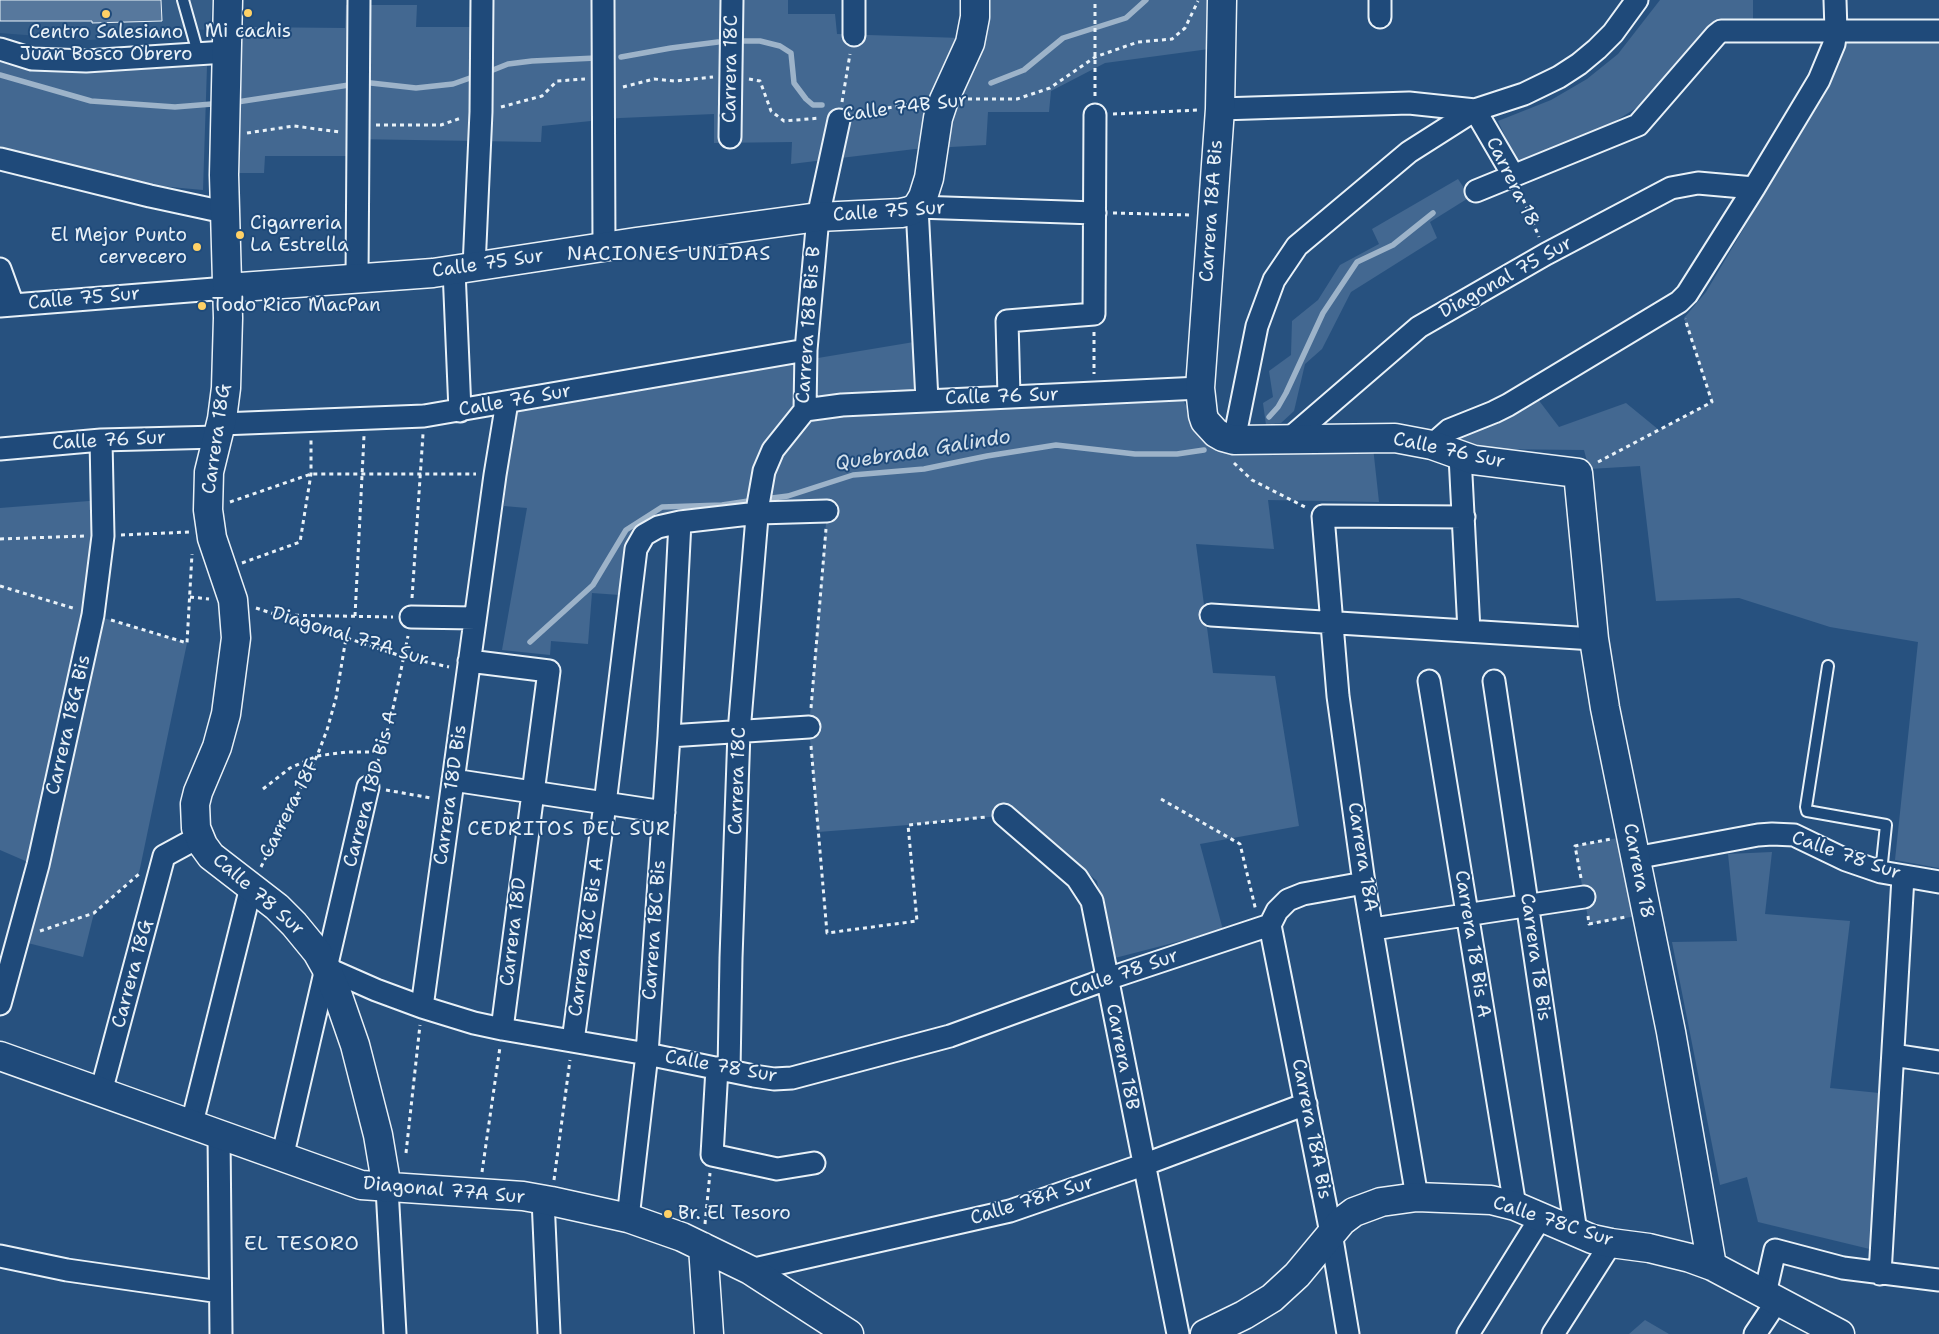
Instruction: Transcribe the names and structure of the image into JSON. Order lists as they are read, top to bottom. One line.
{"streets":{"street":["Carrera 18C","Carrera 18","Carrera 18A Bis","Calle 75 Sur","Diagonal 75 Sur","Carrera 18B Bis B","Calle 76 Sur","Carrera 18G","Diagonal 77A Sur","Carrera 18G Bis","Carrera 18D Bis A","Carrera 18D Bis","Calle 78 Sur","Carrera 18A","Carrera 18C Bis","Carrera 18D","Carrera 18C Bis A","Carrera 18 Bis A","Carrera 18 Bis","Carrera 18B","Calle 78A Sur","Calle 78C Sur"],"path":["Calle 74B Sur","Carrera 18F"]},"crossings":[["Carrera 18C","Calle 74B Sur"],["Carrera 18C","Carrera 18B Bis B"],["Carrera 18C","Calle 78 Sur"],["Carrera 18C","Carrera 18C Bis A"],["Calle 74B Sur","Carrera 18B Bis B"],["Calle 74B Sur","Carrera 18G"],["Carrera 18","Diagonal 75 Sur"],["Carrera 18","Calle 76 Sur"],["Carrera 18","Calle 78 Sur"],["Carrera 18","Calle 78C Sur"],["Carrera 18A Bis","Calle 76 Sur"],["Carrera 18A Bis","Calle 78 Sur"],["Carrera 18A Bis","Calle 78A Sur"],["Carrera 18A Bis","Calle 78C Sur"],["Calle 75 Sur","Carrera 18B Bis B"],["Calle 75 Sur","Carrera 18G"],["Diagonal 75 Sur","Calle 76 Sur"],["Carrera 18B Bis B","Calle 76 Sur"],["Carrera 18B Bis B","Carrera 18C Bis A"],["Calle 76 Sur","Carrera 18G"],["Calle 76 Sur","Carrera 18G Bis"],["Calle 76 Sur","Carrera 18D Bis A"],["Calle 76 Sur","Carrera 18D Bis"],["Carrera 18G","Diagonal 77A Sur"],["Carrera 18G","Calle 78 Sur"],["Diagonal 77A Sur","Carrera 18D Bis A"],["Diagonal 77A Sur","Carrera 18D Bis"],["Diagonal 77A Sur","Carrera 18F"],["Diagonal 77A Sur","Carrera 18C Bis"],["Diagonal 77A Sur","Carrera 18D"],["Diagonal 77A Sur","Carrera 18C Bis A"],["Diagonal 77A Sur","Calle 78A Sur"],["Carrera 18D Bis A","Calle 78 Sur"],["Carrera 18D Bis","Calle 78 Sur"],["Carrera 18D Bis","Carrera 18D"],["Carrera 18F","Calle 78 Sur"],["Calle 78 Sur","Carrera 18C Bis"],["Calle 78 Sur","Carrera 18D"],["Calle 78 Sur","Carrera 18C Bis A"],["Calle 78 Sur","Carrera 18B"],["Carrera 18A","Calle 78C Sur"],["Carrera 18C Bis","Carrera 18C Bis A"],["Carrera 18 Bis A","Calle 78C Sur"],["Carrera 18 Bis","Calle 78C Sur"],["Carrera 18B","Calle 78A Sur"]],"districts":["NACIONES UNIDAS","CEDRITOS DEL SUR","EL TESORO"],"water":["Quebrada Galindo"],"places":["Mi cachis","Centro Salesiano Juan Bosco Obrero","Cigarreria La Estrella","El Mejor Punto cervecero","Todo Rico MacPan","Br. El Tesoro"]}
